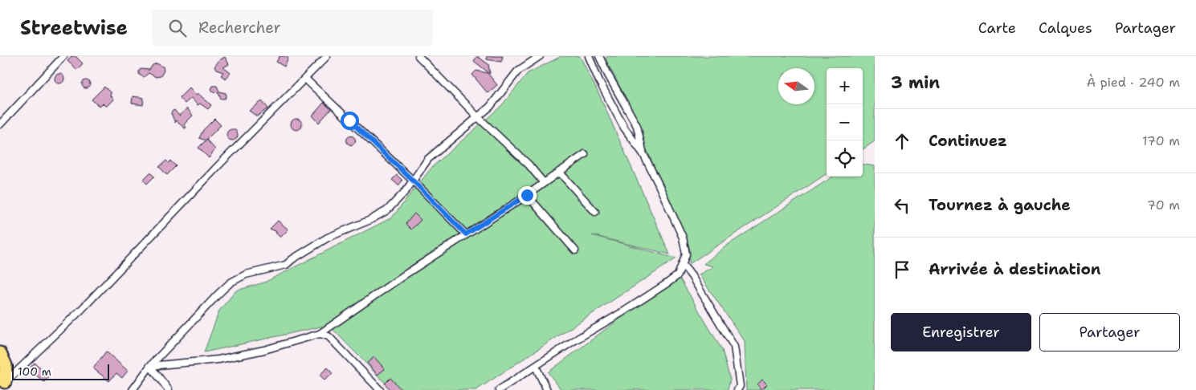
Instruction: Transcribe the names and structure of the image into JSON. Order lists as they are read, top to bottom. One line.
{"scale_bar":"100 m","north":"left","page":{"header":"Streetwise","search":"Rechercher","nav":["Carte","Calques","Partager"],"heading":["3 min","À pied · 240 m"],"map_buttons":["+","−"],"list":[["Continuez","170 m"],["Tournez à gauche","70 m"],"Arrivée à destination"],"buttons":["Enregistrer","Partager"],"scale":"100 m"}}
